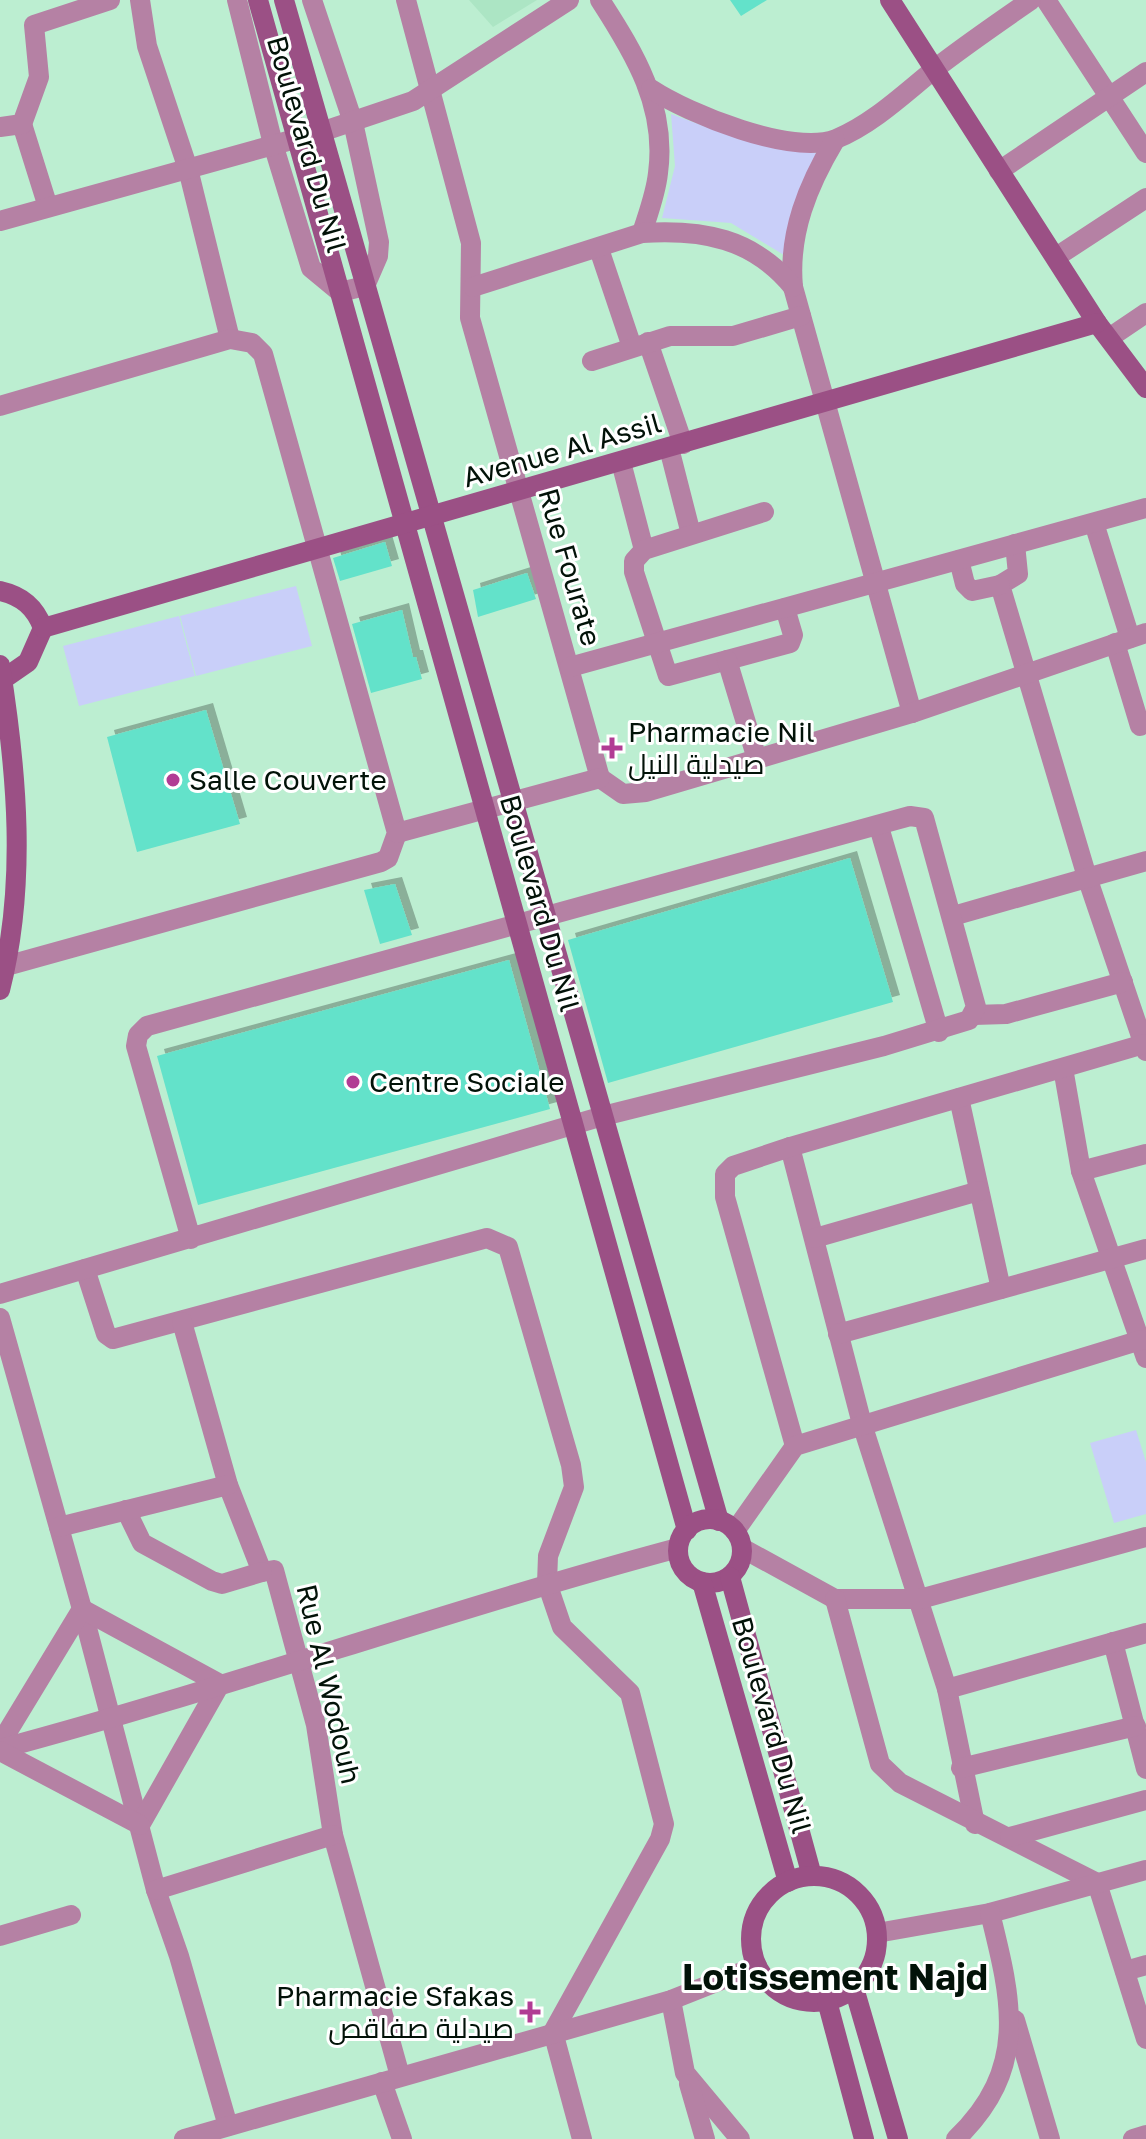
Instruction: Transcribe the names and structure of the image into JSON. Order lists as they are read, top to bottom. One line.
{"streets":{"street":["Boulevard Du Nil","Avenue Al Assil","Rue Fourate","Rue Al Wodouh"]},"crossings":[["Boulevard Du Nil","Avenue Al Assil"],["Avenue Al Assil","Rue Fourate"]],"districts":["Lotissement Najd"],"places":{"health":["Pharmacie Nil صيدلية النيل","Pharmacie Sfakas صيدلية صفاقص"],"other":["Salle Couverte","Centre Sociale"]}}
